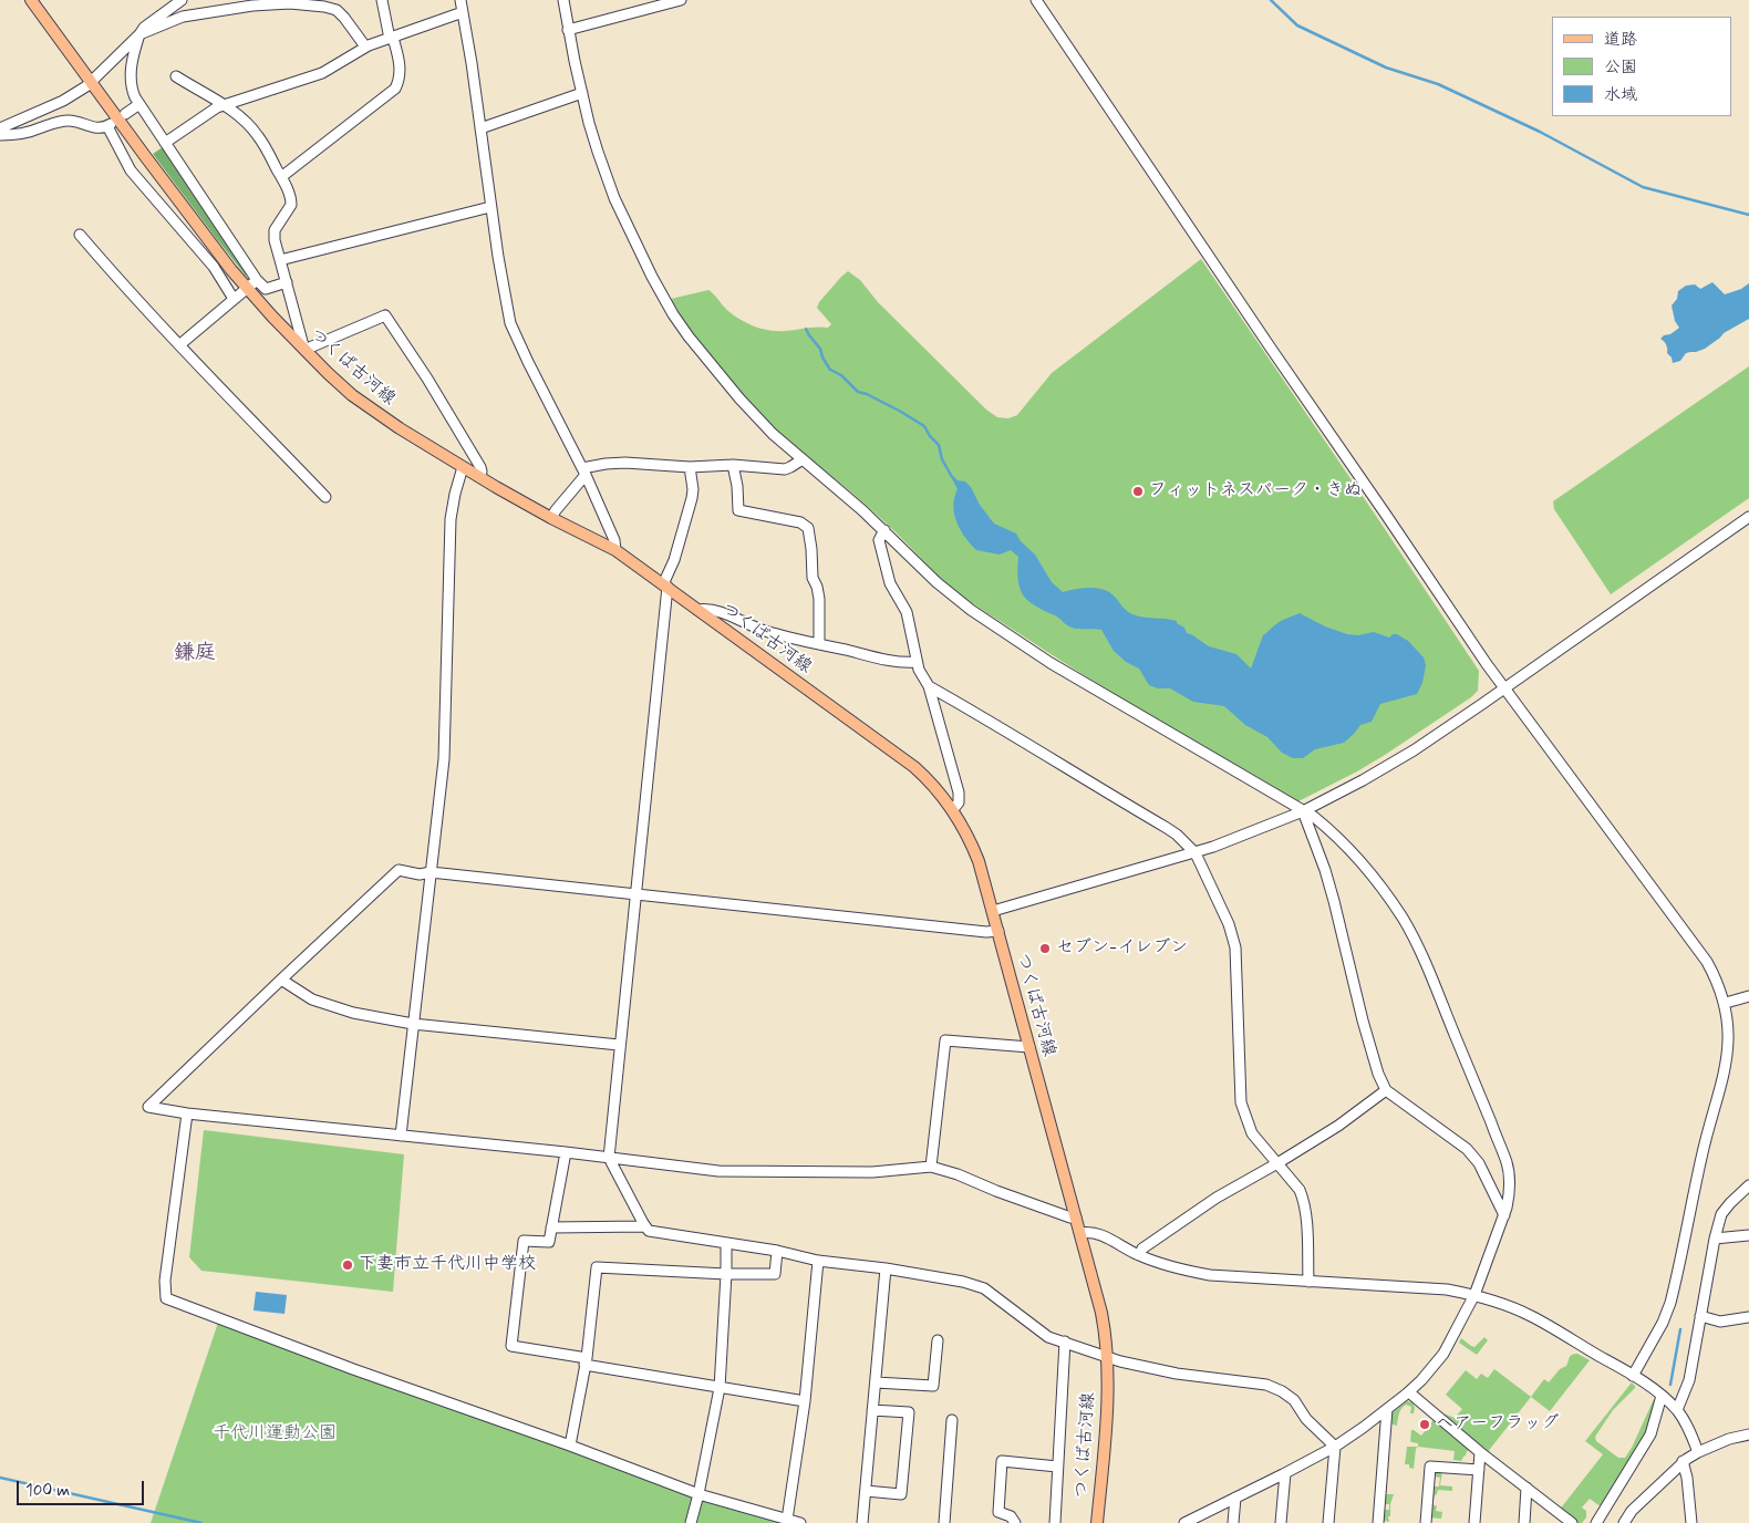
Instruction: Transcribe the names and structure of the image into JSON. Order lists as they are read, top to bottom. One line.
{"streets":{"main road":["つくば古河線"]},"districts":["鎌庭"],"parks":["千代川運動公園"],"places":["フィットネスパーク・きぬ","セブン-イレブン","下妻市立千代川中学校","ヘアーフラッグ"],"legend":["道路","公園","水域"],"scale_bar":"100 m"}
